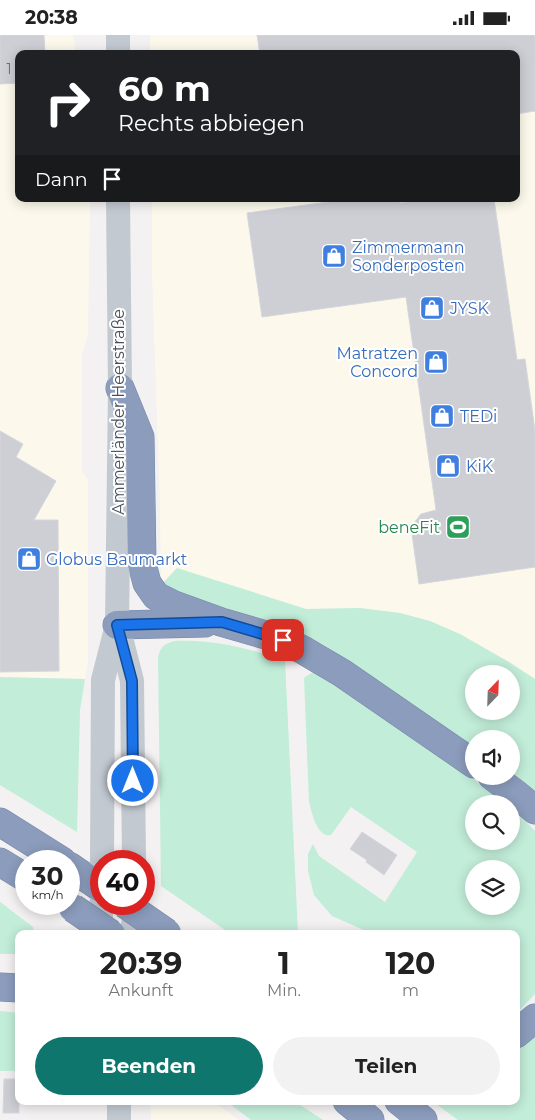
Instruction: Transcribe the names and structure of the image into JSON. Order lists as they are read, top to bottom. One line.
{"streets":{"street":["Ammerländer Heerstraße"]},"places":{"shop":["Zimmermann Sonderposten","JYSK","Matratzen Concord","TEDi","KiK","Globus Baumarkt"],"sports":["beneFit"]},"house_numbers":["1"],"north":"top right","page":{"status":"20:38","turn":["60 m","Rechts abbiegen"],"then":"Dann","speed":"30 km/h","limit":"40","eta":["20:39","Ankunft","1","Min.","120","m"],"buttons":["Beenden","Teilen"]}}
